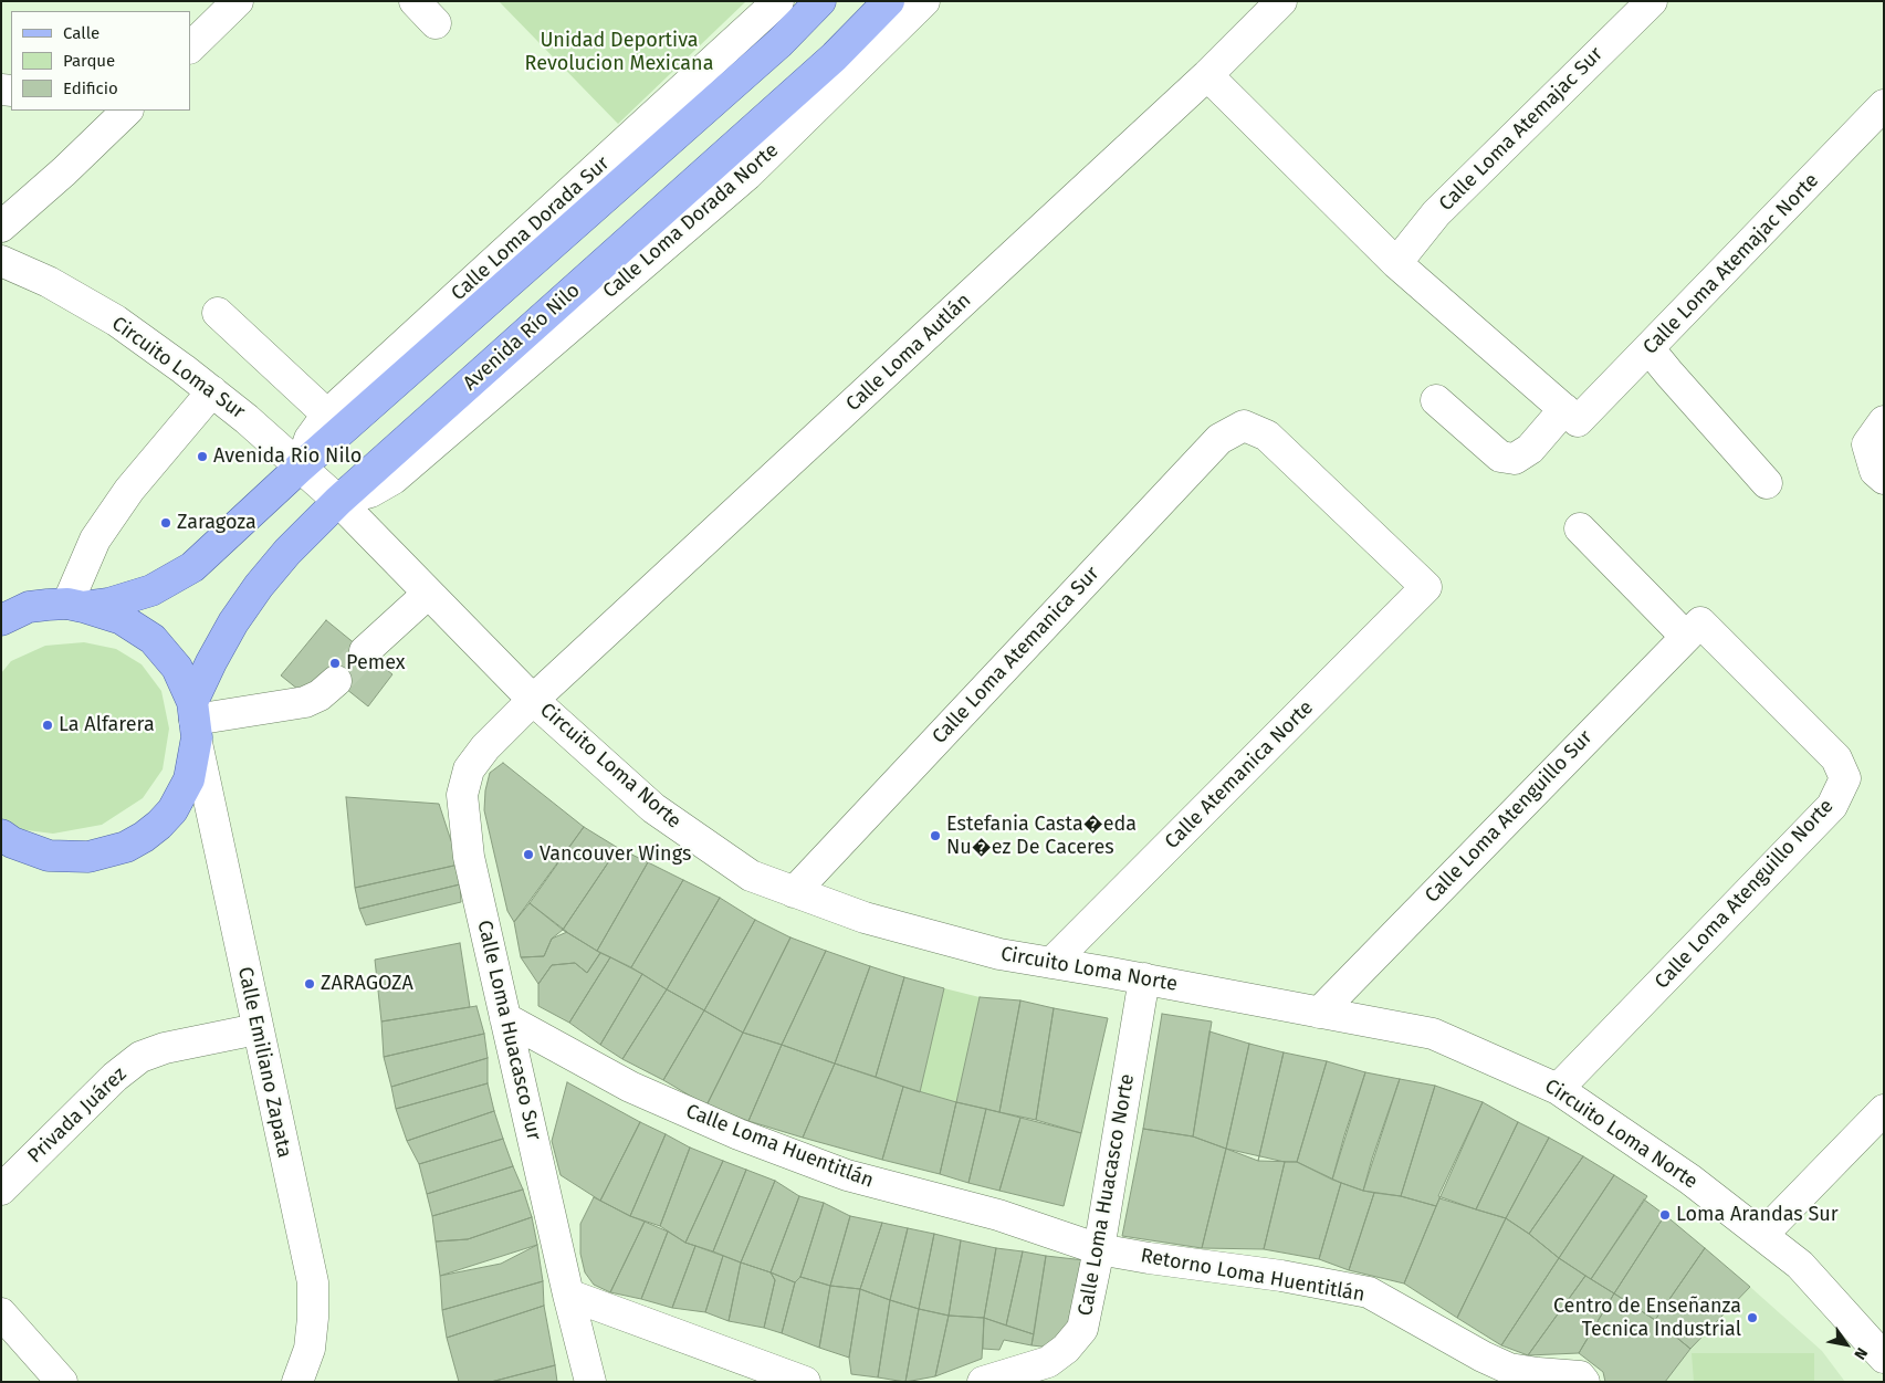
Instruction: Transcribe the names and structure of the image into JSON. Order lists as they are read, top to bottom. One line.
{"streets":{"main road":["Avenida Río Nilo"],"street":["Calle Loma Atemajac Sur","Calle Loma Dorada Norte","Calle Loma Dorada Sur","Calle Loma Atemajac Norte","Calle Loma Autlán","Circuito Loma Sur","Calle Loma Atemanica Sur","Circuito Loma Norte","Calle Atemanica Norte","Calle Loma Atenguillo Sur","Calle Loma Atenguillo Norte","Calle Loma Huacasco Sur","Calle Emiliano Zapata","Privada Juárez","Calle Loma Huentitlán","Calle Loma Huacasco Norte","Retorno Loma Huentitlán"]},"crossings":[["Calle Loma Dorada Norte","Avenida Río Nilo"],["Calle Loma Dorada Norte","Circuito Loma Sur"],["Calle Loma Dorada Norte","Circuito Loma Norte"],["Calle Loma Dorada Sur","Circuito Loma Sur"],["Avenida Río Nilo","Circuito Loma Sur"],["Avenida Río Nilo","Circuito Loma Norte"],["Avenida Río Nilo","Calle Emiliano Zapata"],["Calle Loma Autlán","Circuito Loma Norte"],["Calle Loma Autlán","Calle Loma Huacasco Sur"],["Circuito Loma Sur","Circuito Loma Norte"],["Calle Loma Atemanica Sur","Circuito Loma Norte"],["Calle Loma Atemanica Sur","Calle Atemanica Norte"],["Circuito Loma Norte","Calle Atemanica Norte"],["Circuito Loma Norte","Calle Loma Atenguillo Sur"],["Circuito Loma Norte","Calle Loma Atenguillo Norte"],["Circuito Loma Norte","Calle Loma Huacasco Sur"],["Circuito Loma Norte","Calle Loma Huacasco Norte"],["Calle Loma Atenguillo Sur","Calle Loma Atenguillo Norte"],["Calle Loma Huacasco Sur","Calle Loma Huentitlán"],["Calle Emiliano Zapata","Privada Juárez"],["Calle Loma Huentitlán","Calle Loma Huacasco Norte"],["Calle Loma Huentitlán","Retorno Loma Huentitlán"],["Calle Loma Huacasco Norte","Retorno Loma Huentitlán"]],"parks":["Unidad Deportiva Revolucion Mexicana"],"places":["Avenida Rio Nilo","Zaragoza","Pemex","La Alfarera","Estefania Casta�eda Nu�ez De Caceres","Vancouver Wings","ZARAGOZA","Loma Arandas Sur","Centro de Enseñanza Tecnica Industrial"],"legend":["Calle","Parque","Edificio"],"north":"bottom right"}
